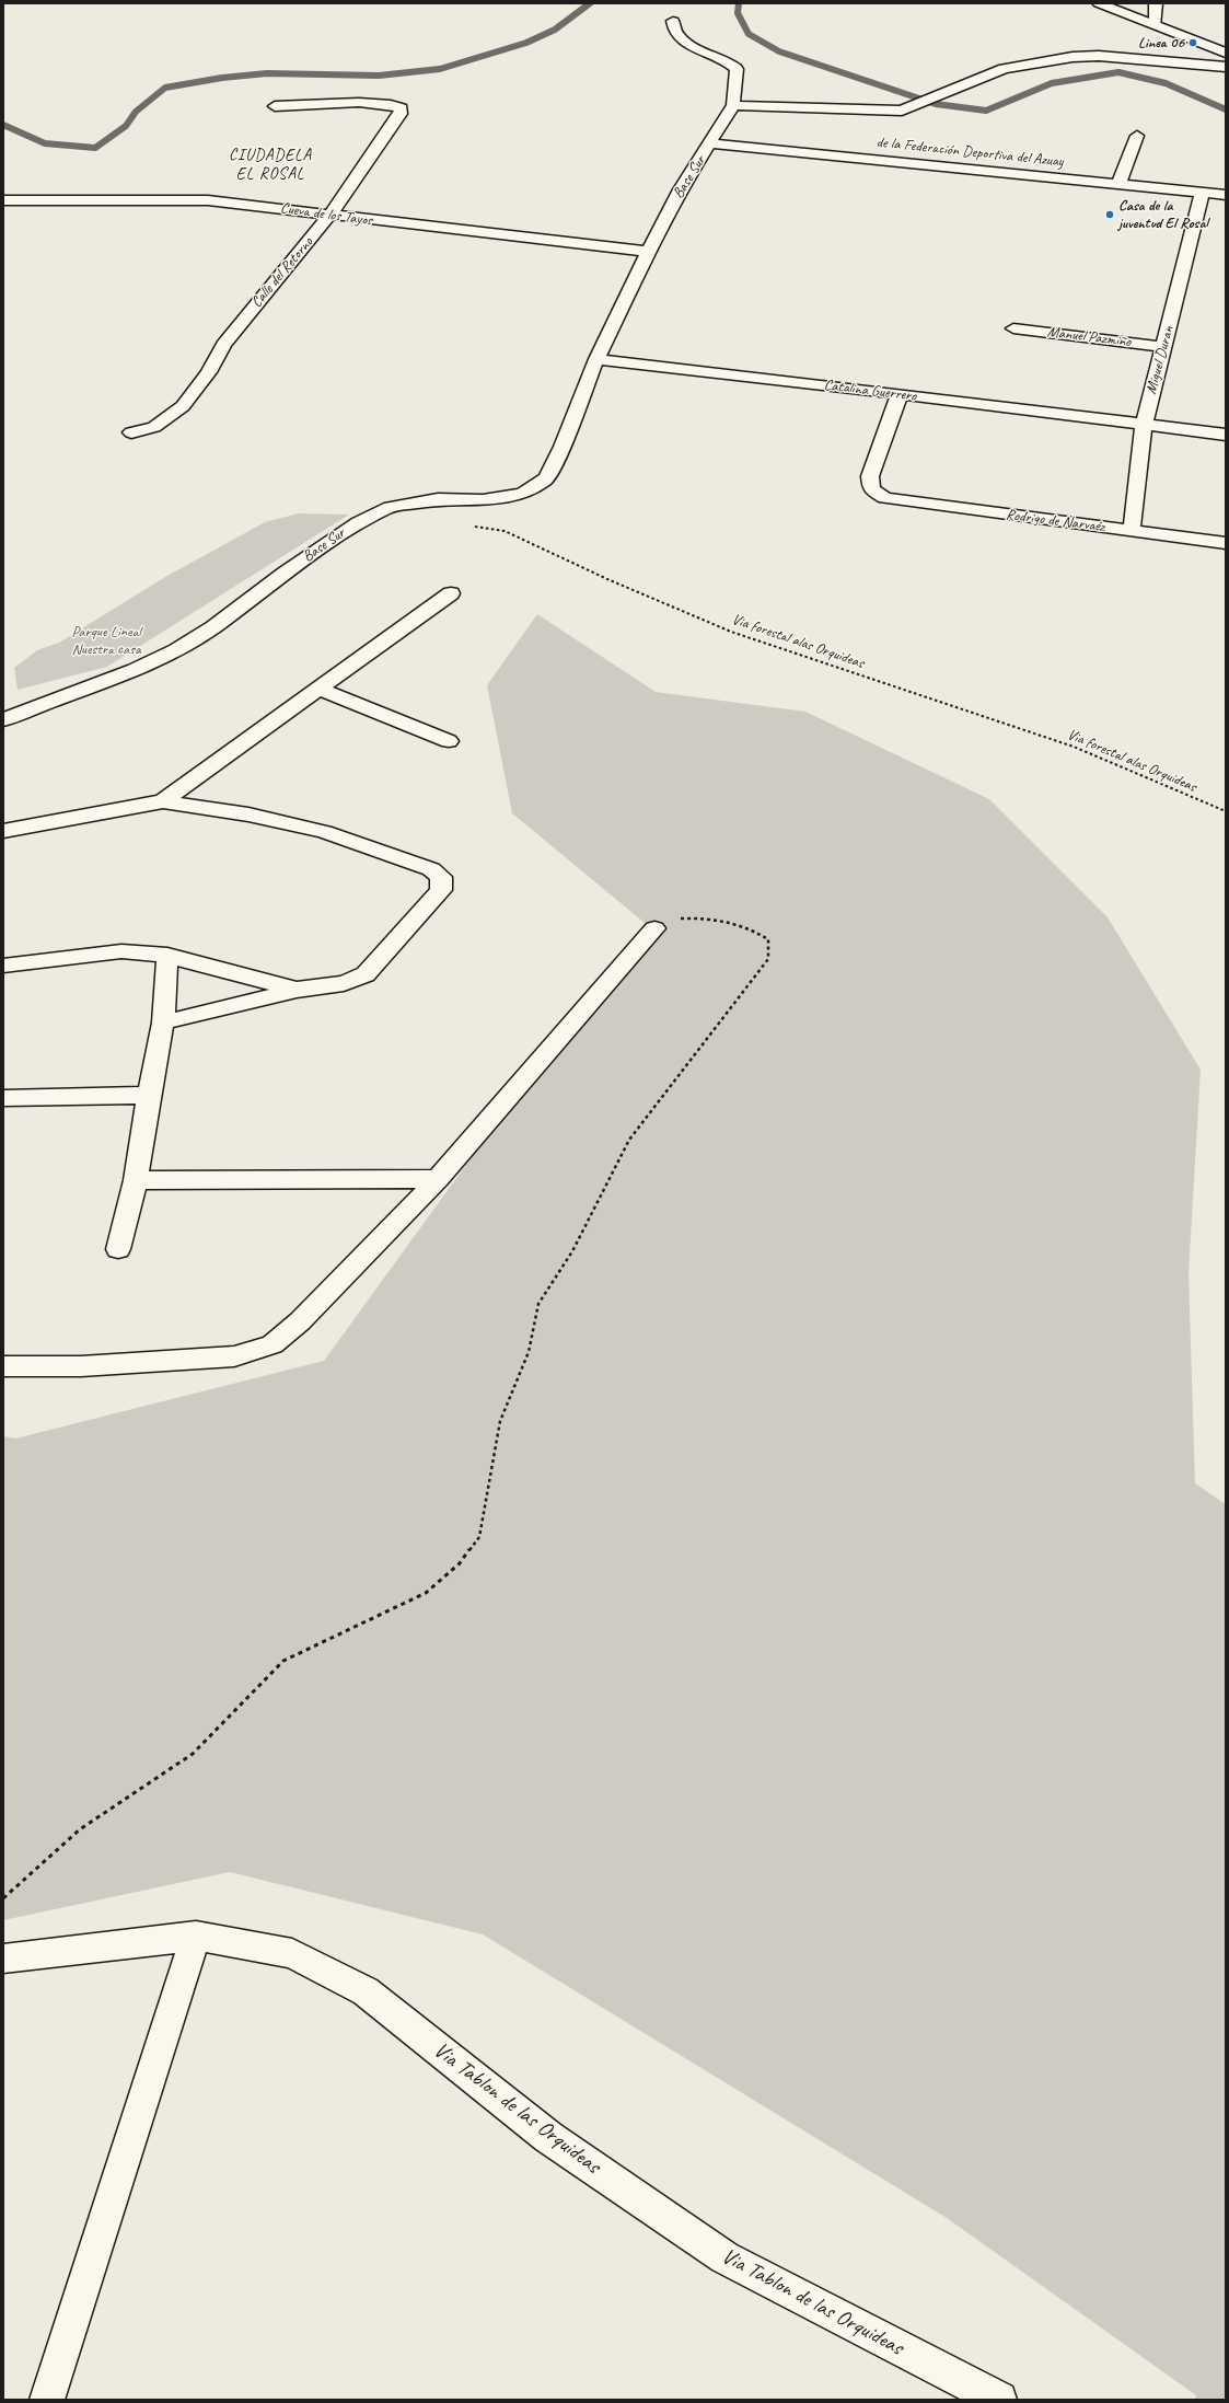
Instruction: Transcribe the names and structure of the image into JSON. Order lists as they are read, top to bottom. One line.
{"streets":{"street":["de la Federación Deportiva del Azuay","Base Sur","Cueva de los Tayos","Calle del Retorno","Manuel Pazmiño","Miguel Duran","Catalina Guerrero","Rodrigo de Narvaéz","Via Tablon de las Orquideas"],"path":["Via forestal alas Orquideas"]},"crossings":[["de la Federación Deportiva del Azuay","Base Sur"],["de la Federación Deportiva del Azuay","Miguel Duran"],["Base Sur","Cueva de los Tayos"],["Base Sur","Catalina Guerrero"],["Cueva de los Tayos","Calle del Retorno"],["Manuel Pazmiño","Miguel Duran"],["Miguel Duran","Catalina Guerrero"],["Miguel Duran","Rodrigo de Narvaéz"],["Catalina Guerrero","Rodrigo de Narvaéz"]],"districts":["CIUDADELA EL ROSAL"],"parks":["Parque Lineal Nuestra casa"],"places":["Linea 06","Casa de la juventud El Rosal"]}
